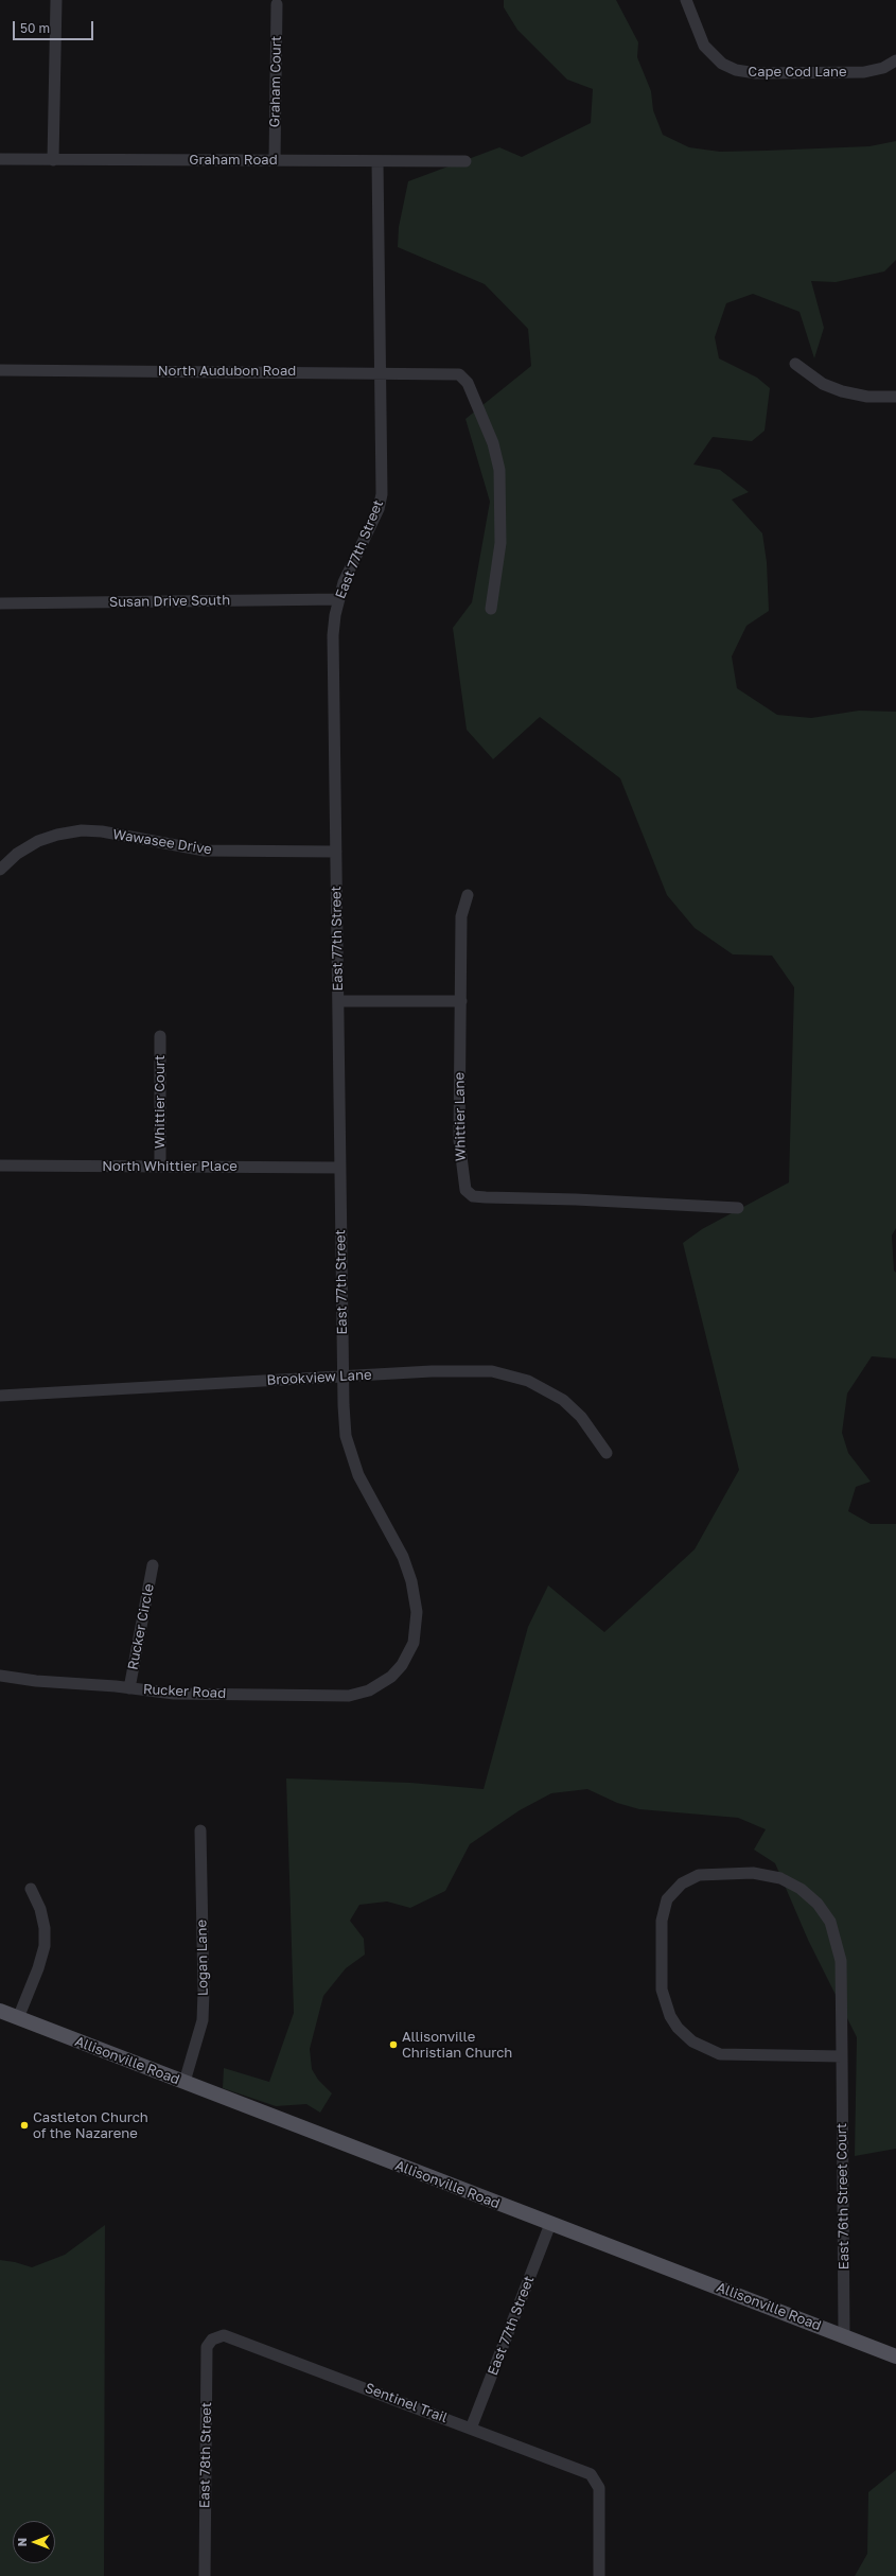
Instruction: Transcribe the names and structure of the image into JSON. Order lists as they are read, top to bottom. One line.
{"streets":{"main road":["Allisonville Road"],"street":["Cape Cod Lane","Graham Court","Graham Road","North Audubon Road","East 77th Street","Susan Drive South","Wawasee Drive","Whittier Court","Whittier Lane","North Whittier Place","Brookview Lane","Rucker Circle","Rucker Road","Logan Lane","East 76th Street Court","Sentinel Trail","East 78th Street"]},"crossings":[["Graham Court","Graham Road"],["Graham Road","East 77th Street"],["North Audubon Road","East 77th Street"],["East 77th Street","Susan Drive South"],["East 77th Street","Wawasee Drive"],["East 77th Street","North Whittier Place"],["East 77th Street","Brookview Lane"],["East 77th Street","Rucker Road"],["East 77th Street","Allisonville Road"],["East 77th Street","Sentinel Trail"],["Whittier Court","North Whittier Place"],["Rucker Circle","Rucker Road"],["Logan Lane","Allisonville Road"],["Allisonville Road","East 76th Street Court"],["Sentinel Trail","East 78th Street"]],"places":["Allisonville Christian Church","Castleton Church of the Nazarene"],"scale_bar":"50 m","north":"left"}
